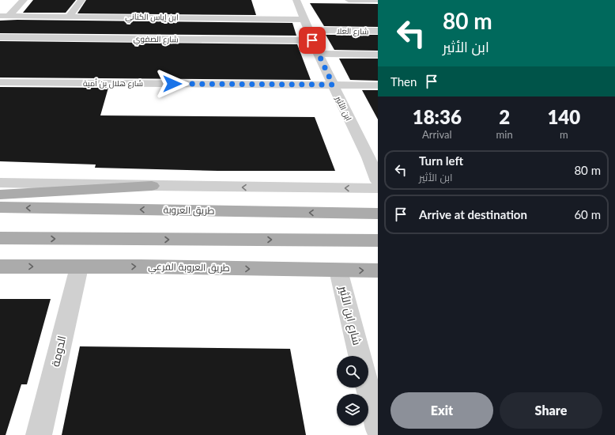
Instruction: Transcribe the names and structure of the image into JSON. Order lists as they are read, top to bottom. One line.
{"streets":{"main road":["طريق العروبة","طريق العروبة الفرعي"],"street":["ابن إياس الكناني","شارع العلا","شارع الصفوي","شارع هلال بن أمية","ابن الأثير","شارع ابن الأثير","الدومة"]},"crossings":[["ابن إياس الكناني","شارع العلا"],["ابن إياس الكناني","شارع الصفوي"],["ابن إياس الكناني","ابن الأثير"],["شارع العلا","شارع الصفوي"],["شارع العلا","ابن الأثير"],["شارع الصفوي","ابن الأثير"],["شارع هلال بن أمية","ابن الأثير"],["طريق العروبة الفرعي","شارع ابن الأثير"],["طريق العروبة الفرعي","الدومة"]],"page":{"turn":["80 m","ابن الأثير"],"then":"Then","eta":["18:36","Arrival","2","min","140","m"],"list":[{"name":"Turn left","note":"ابن الأثير","value":"80 m"},{"name":"Arrive at destination","value":"60 m"}],"buttons":["Exit","Share"]}}
